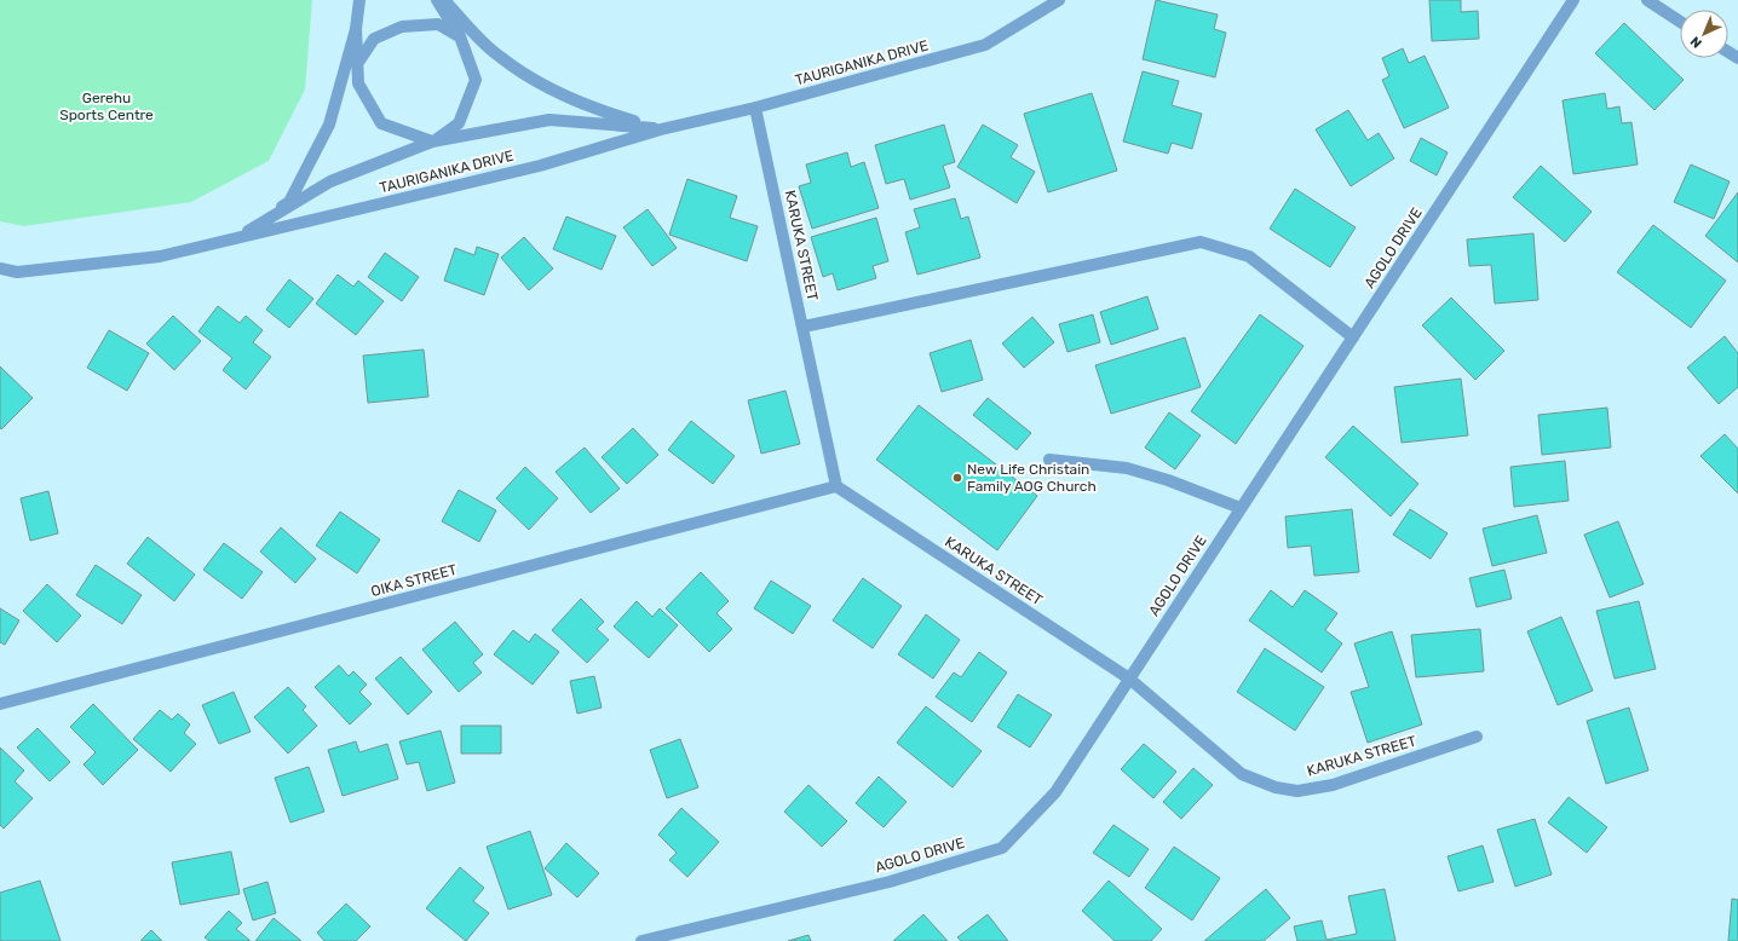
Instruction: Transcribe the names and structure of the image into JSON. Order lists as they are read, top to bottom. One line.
{"streets":{"street":["TAURIGANIKA DRIVE","KARUKA STREET","AGOLO DRIVE","OIKA STREET"]},"crossings":[["TAURIGANIKA DRIVE","KARUKA STREET"],["KARUKA STREET","AGOLO DRIVE"],["KARUKA STREET","OIKA STREET"]],"parks":["Gerehu Sports Centre"],"places":["New Life Christain Family AOG Church"],"north":"bottom left"}
